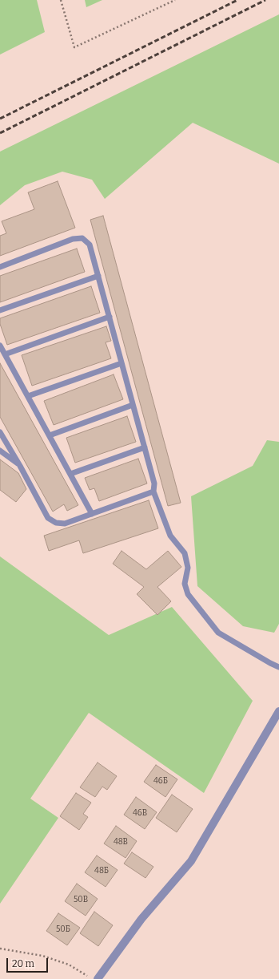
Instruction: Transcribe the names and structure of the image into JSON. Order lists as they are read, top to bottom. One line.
{"house_numbers":["46Б","46В","48В","48Б","50В","50Б"],"scale_bar":"20 m"}
